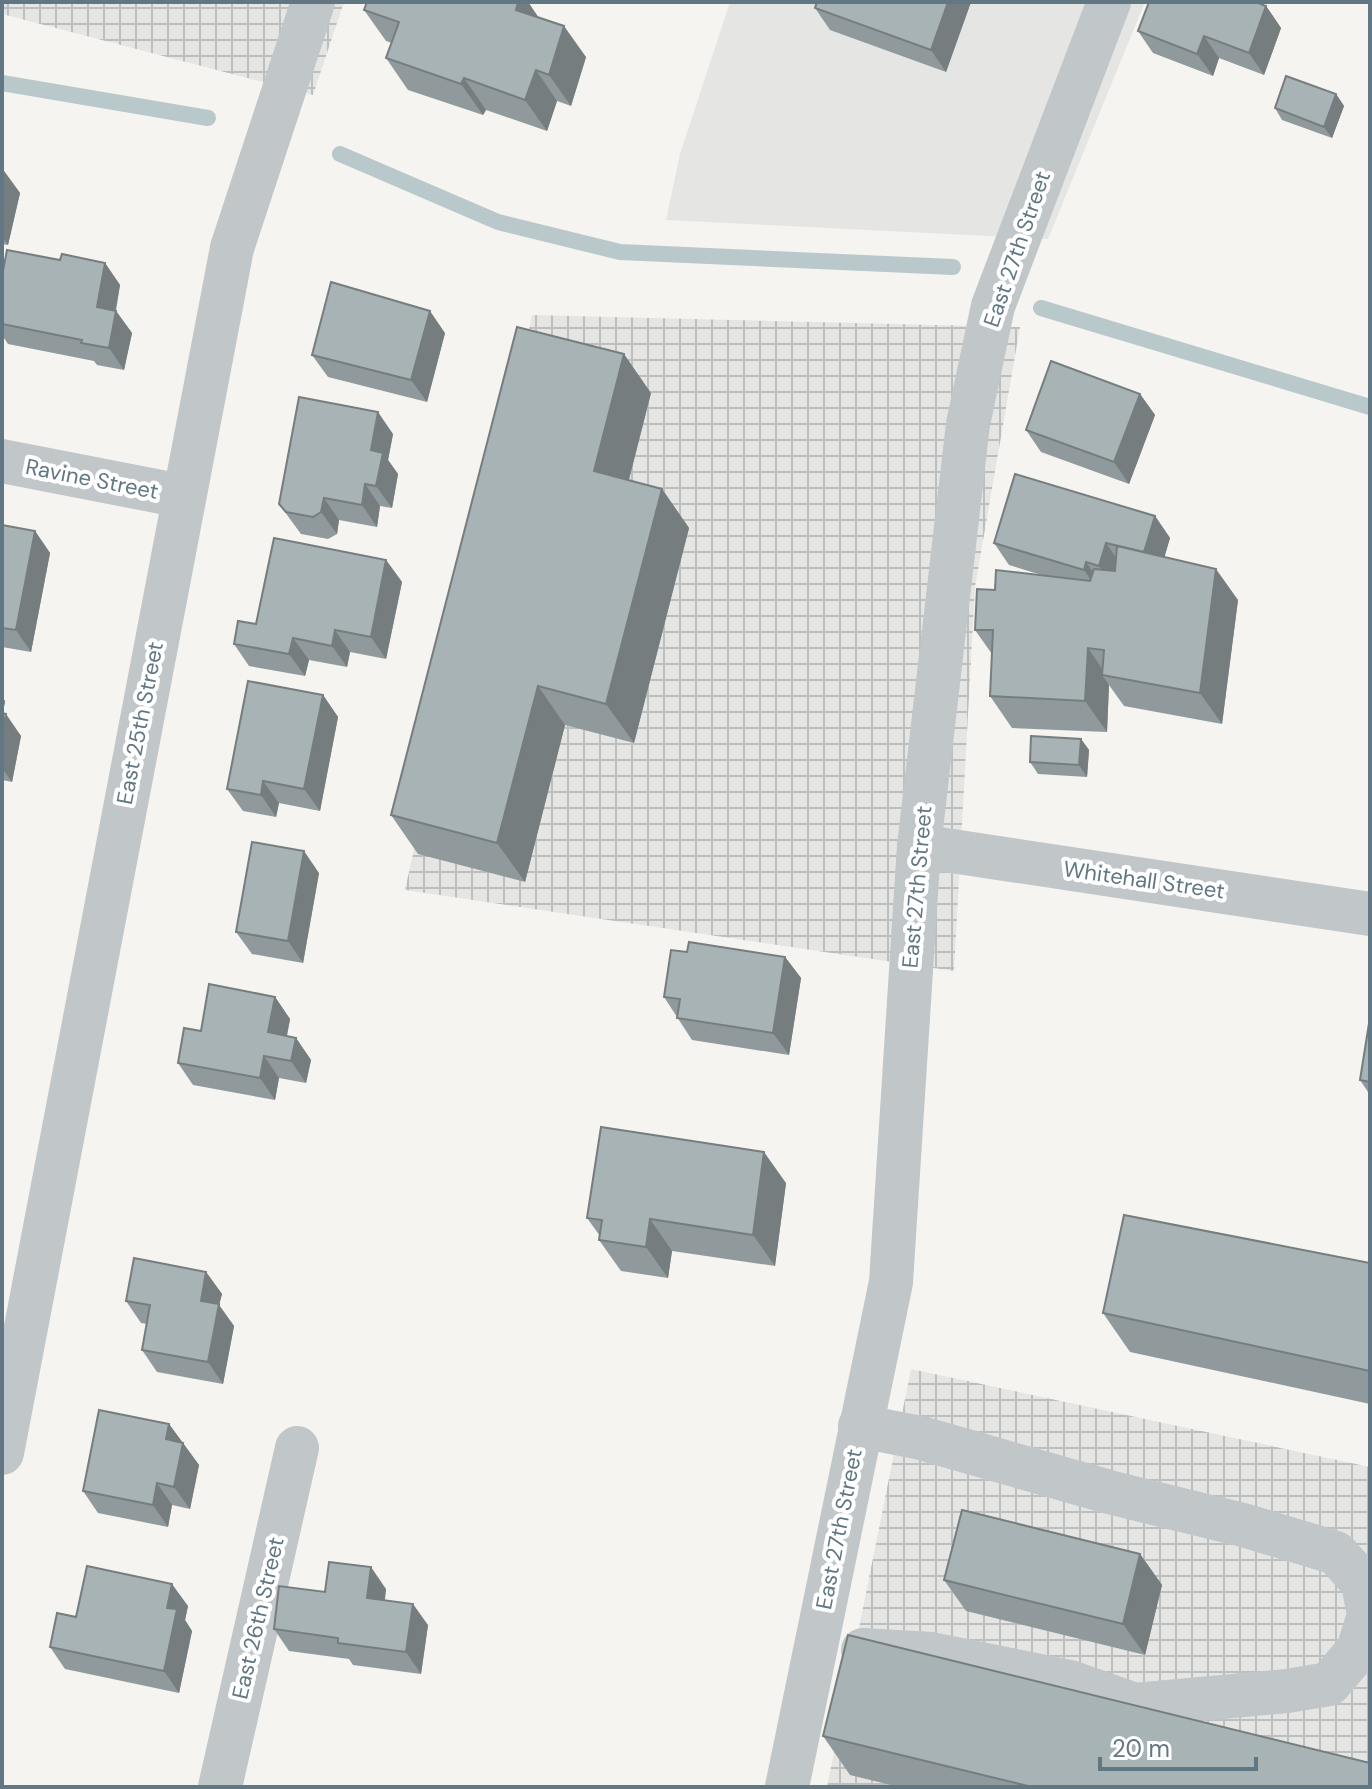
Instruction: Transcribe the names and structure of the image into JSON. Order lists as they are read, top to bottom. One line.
{"streets":{"street":["East 27th Street","Ravine Street","East 25th Street","Whitehall Street","East 26th Street"]},"crossings":[["East 27th Street","Whitehall Street"],["Ravine Street","East 25th Street"]],"scale_bar":"20 m"}
